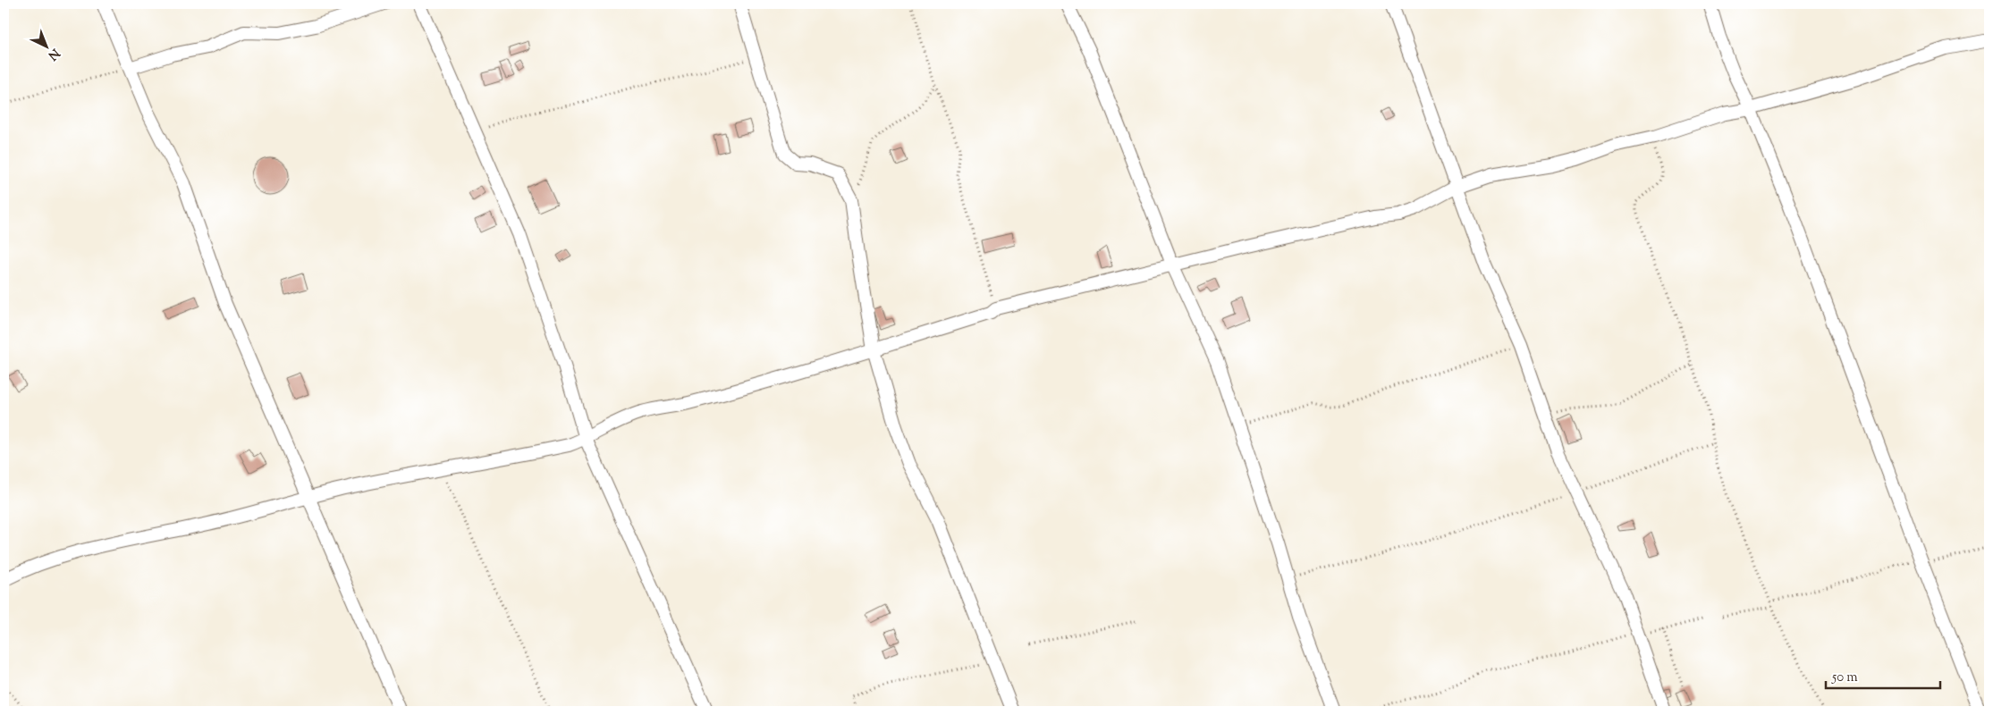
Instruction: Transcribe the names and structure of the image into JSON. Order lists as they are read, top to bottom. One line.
{"scale_bar":"50 m","north":"bottom right"}
